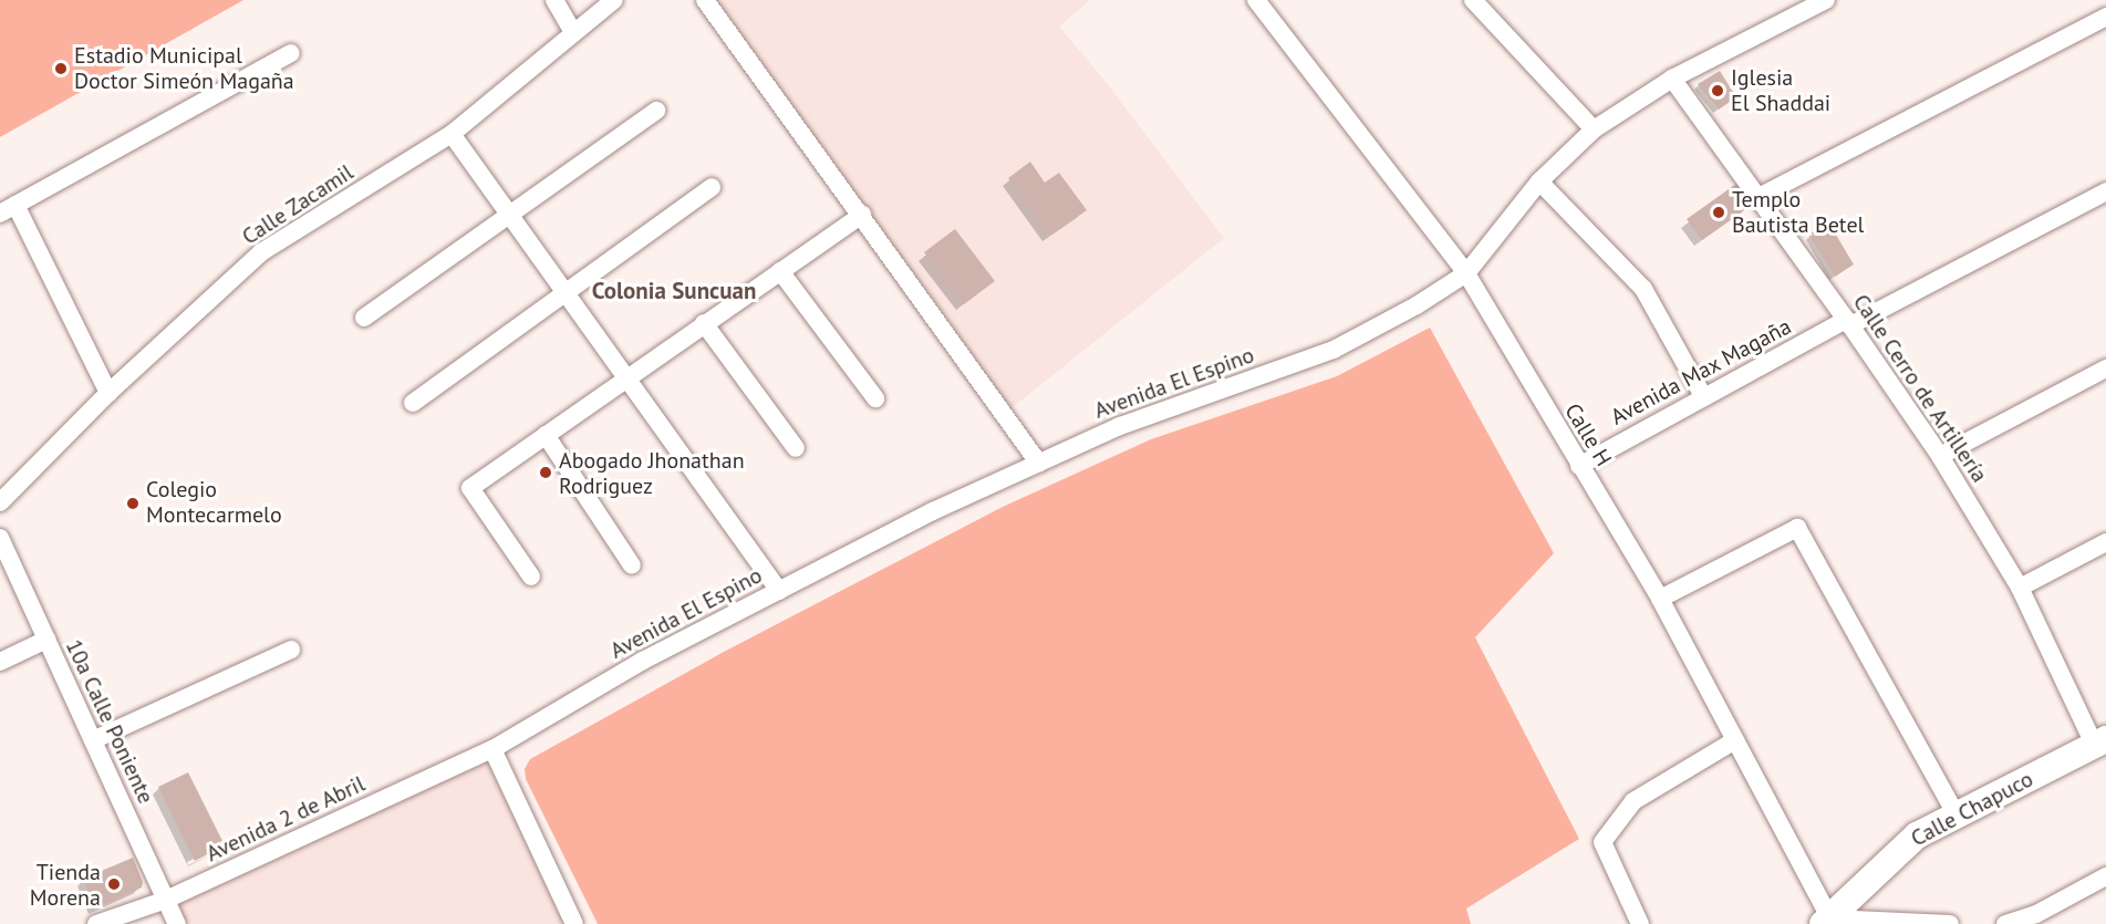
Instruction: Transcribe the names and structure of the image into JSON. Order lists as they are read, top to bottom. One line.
{"streets":{"street":["Calle Zacamil","Avenida Max Magaña","Avenida El Espino","Calle Cerro de Artillería","Calle H","10a Calle Poniente","Calle Chapuco","Avenida 2 de Abril"]},"crossings":[["Avenida Max Magaña","Calle Cerro de Artillería"],["Avenida Max Magaña","Calle H"],["Avenida El Espino","Calle Cerro de Artillería"],["Avenida El Espino","Calle H"],["Avenida El Espino","Avenida 2 de Abril"],["Calle Cerro de Artillería","Calle Chapuco"],["Calle H","Calle Chapuco"],["10a Calle Poniente","Avenida 2 de Abril"]],"districts":["Colonia Suncuan"],"places":["Estadio Municipal Doctor Simeón Magaña","Iglesia El Shaddai","Templo Bautista Betel","Abogado Jhonathan Rodriguez","Colegio Montecarmelo","Tienda Morena"]}
